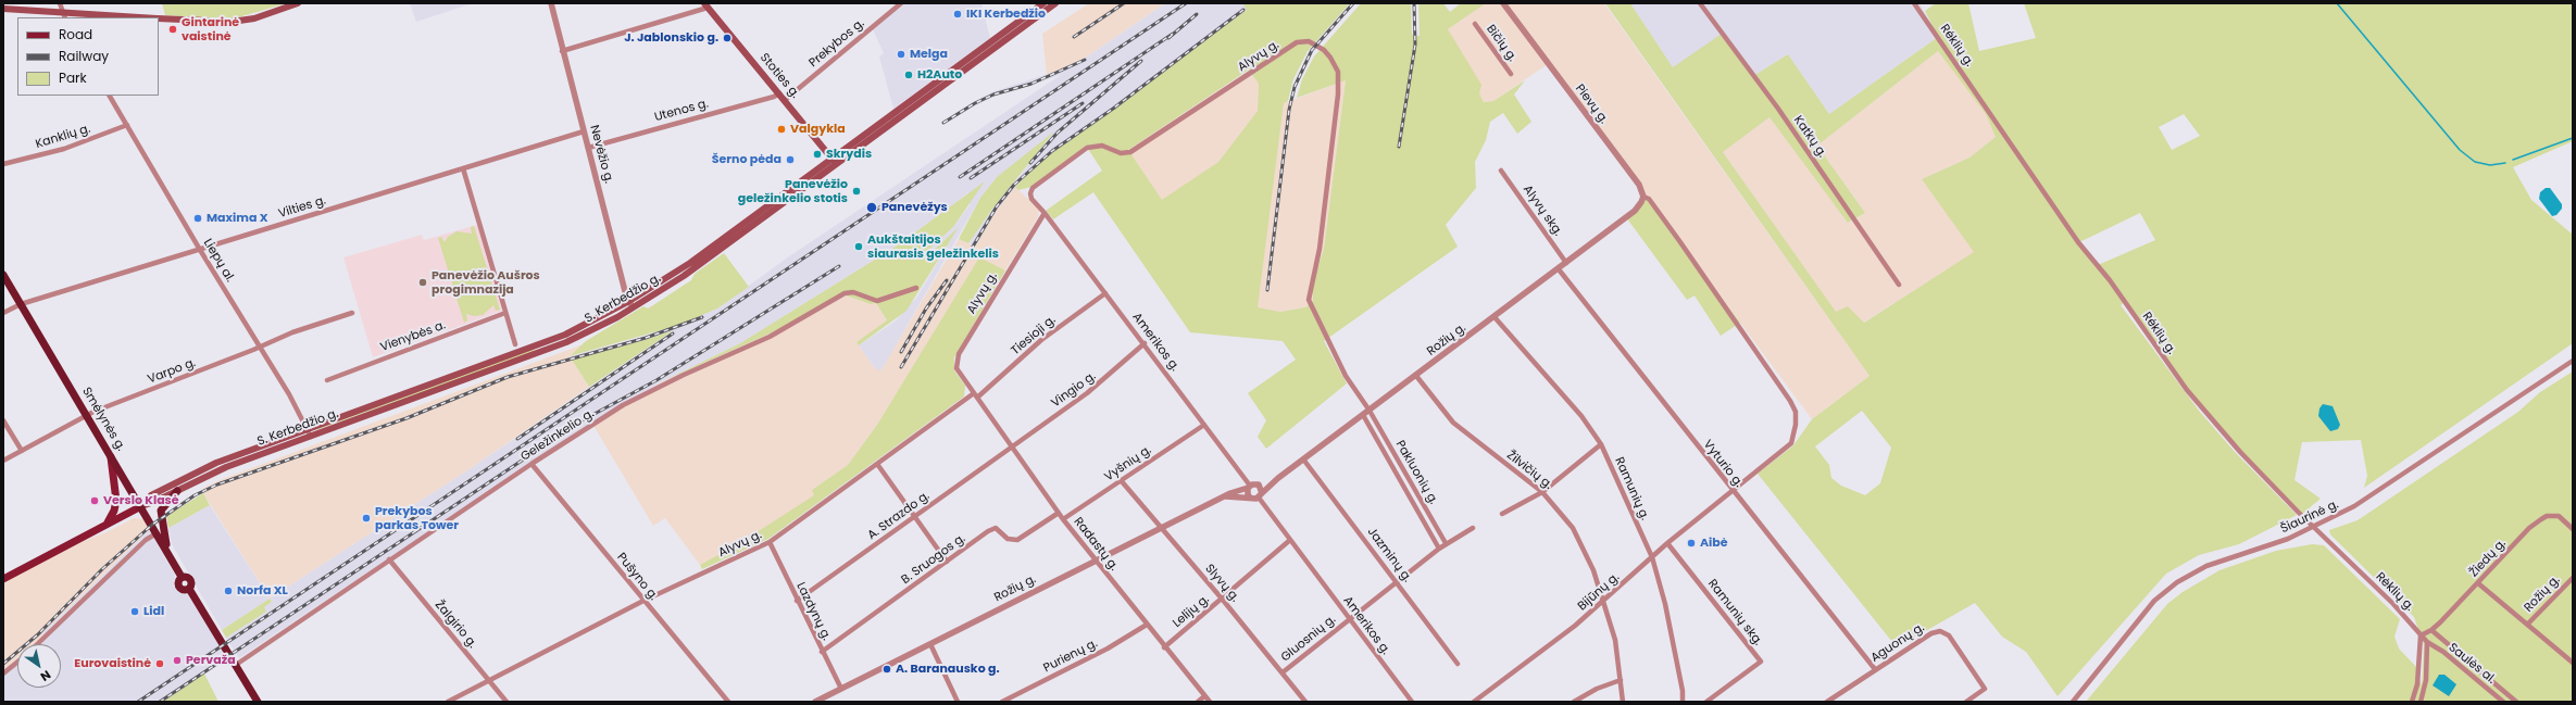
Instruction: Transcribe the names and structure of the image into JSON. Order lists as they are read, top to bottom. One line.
{"streets":{"highway":["Smėlynės g."],"main road":["Stoties g.","S. Kerbedžio g."],"street":["Prekybos g.","Bičių g.","Rėklių g.","Alyvų g.","Pievų g.","Utenos g.","Kanklių g.","Katkų g.","Nevėžio g.","Vilties g.","Alyvų skg.","Liepų al.","Tiesioji g.","Vienybės a.","Rožių g.","Amerikos g.","Varpo g.","Vingio g.","Geležinkelio g.","Vyšnių g.","Vyturio g.","Žilvičių g.","Pakluonių g.","Ramunių g.","A. Strazdo g.","Šiaurinė g.","Radastų g.","Jazminų g.","Žiedų g.","B. Sruogos g.","Pušyno g.","Slyvų g.","Bijūnų g.","Lazdynų g.","Lelijų g.","Ramunių skg.","Žalgirio g.","Gluosnių g.","Aguonų g.","Purienų g.","Saulės al."]},"crossings":[["Prekybos g.","Stoties g."],["Rėklių g.","Šiaurinė g."],["Rėklių g.","Žiedų g."],["Rėklių g.","Saulės al."],["Alyvų g.","Tiesioji g."],["Alyvų g.","Rožių g."],["Alyvų g.","Amerikos g."],["Alyvų g.","Pakluonių g."],["Alyvų g.","Radastų g."],["Alyvų g.","Pušyno g."],["Alyvų g.","Lazdynų g."],["Alyvų g.","Žalgirio g."],["Stoties g.","Utenos g."],["Stoties g.","S. Kerbedžio g."],["Pievų g.","Rožių g."],["Pievų g.","Bijūnų g."],["Utenos g.","Nevėžio g."],["Kanklių g.","Liepų al."],["Nevėžio g.","Vilties g."],["Nevėžio g.","S. Kerbedžio g."],["Vilties g.","Liepų al."],["Vilties g.","Smėlynės g."],["Alyvų skg.","Rožių g."],["Liepų al.","S. Kerbedžio g."],["Liepų al.","Varpo g."],["S. Kerbedžio g.","Smėlynės g."],["Tiesioji g.","Amerikos g."],["Tiesioji g.","Radastų g."],["Rožių g.","Amerikos g."],["Rožių g.","Vyturio g."],["Rožių g.","Žilvičių g."],["Rožių g.","Pakluonių g."],["Rožių g.","Ramunių g."],["Rožių g.","Radastų g."],["Rožių g.","Jazminų g."],["Rožių g.","Slyvų g."],["Rožių g.","Bijūnų g."],["Rožių g.","Lazdynų g."],["Amerikos g.","Vingio g."],["Amerikos g.","Vyšnių g."],["Amerikos g.","Lelijų g."],["Amerikos g.","Gluosnių g."],["Varpo g.","Smėlynės g."],["Vingio g.","A. Strazdo g."],["Vingio g.","Radastų g."],["Smėlynės g.","Geležinkelio g."],["Geležinkelio g.","Pušyno g."],["Geležinkelio g.","Žalgirio g."],["Vyšnių g.","Radastų g."],["Vyšnių g.","Slyvų g."],["Vyturio g.","Bijūnų g."],["Vyturio g.","Aguonų g."],["Žilvičių g.","Bijūnų g."],["Pakluonių g.","Gluosnių g."],["Ramunių g.","Bijūnų g."],["A. Strazdo g.","Radastų g."],["A. Strazdo g.","Lazdynų g."],["Radastų g.","B. Sruogos g."],["Radastų g.","Lelijų g."],["Radastų g.","Purienų g."],["Jazminų g.","Gluosnių g."],["B. Sruogos g.","Lazdynų g."],["Slyvų g.","Lelijų g."],["Slyvų g.","Gluosnių g."],["Bijūnų g.","Ramunių skg."]],"places":["IKI Kerbedžio","Gintarinė vaistinė","J. Jablonskio g.","Melga","H2Auto","Valgykla","Skrydis","Šerno pėda","Panevėžio geležinkelio stotis","Panevėžys","Maxima X","Aukštaitijos siaurasis geležinkelis","Panevėžio Aušros progimnazija","Verslo Klasė","Prekybos parkas Tower","Aibė","Norfa XL","Lidl","Pervaža","Eurovaistinė","A. Baranausko g."],"legend":["Road","Railway","Park"],"north":"bottom right"}
